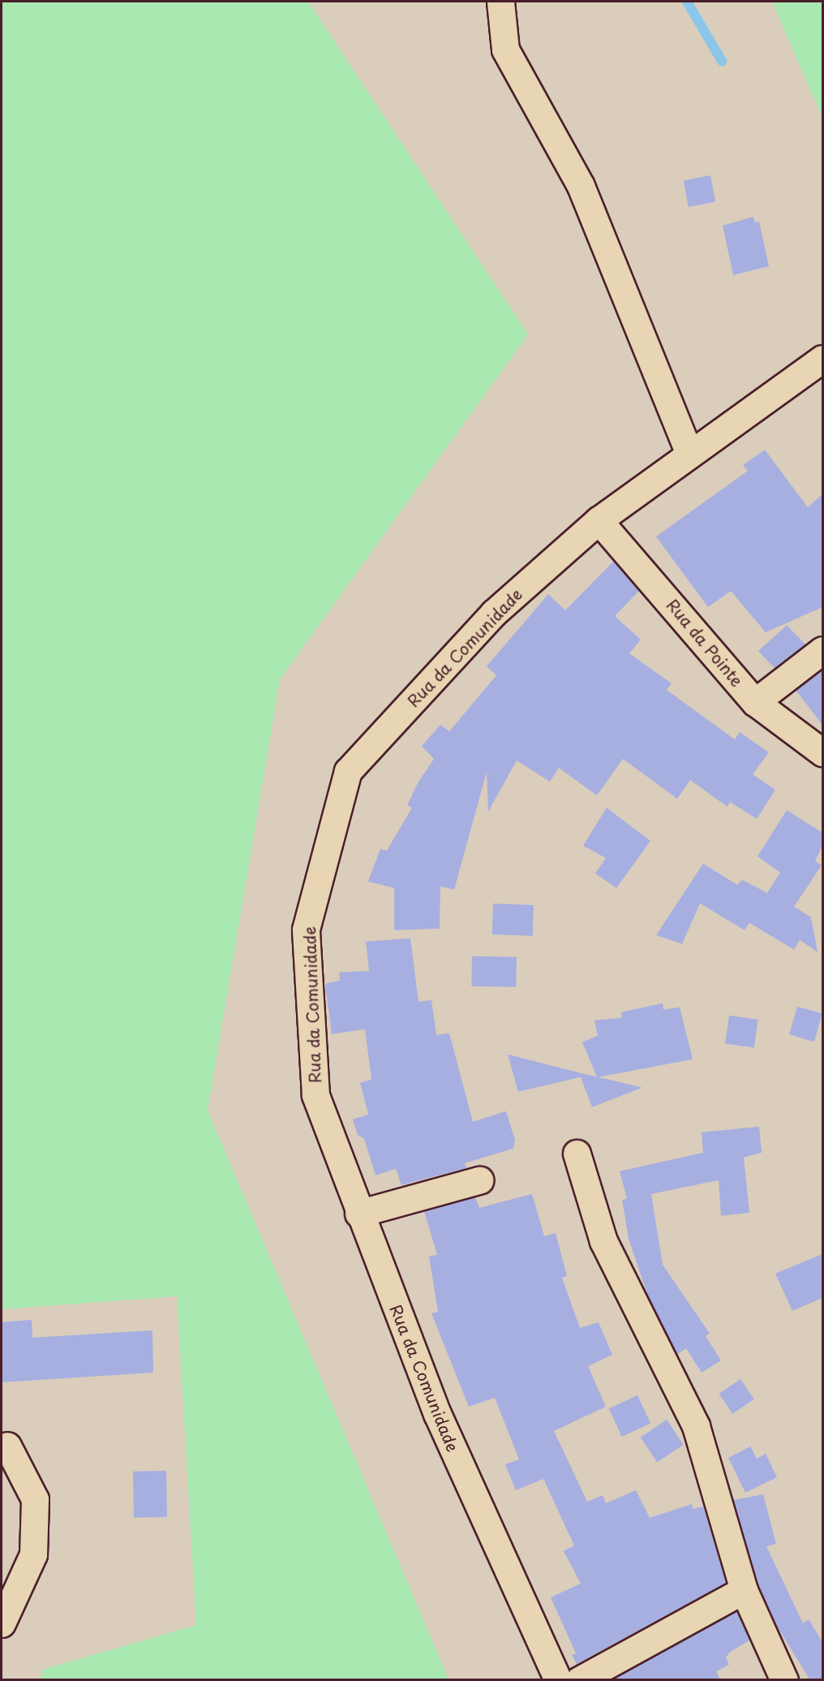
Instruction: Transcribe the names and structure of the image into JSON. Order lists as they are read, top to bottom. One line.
{"streets":{"street":["Rua da Pointe","Rua da Comunidade"]},"crossings":[["Rua da Pointe","Rua da Comunidade"]]}
